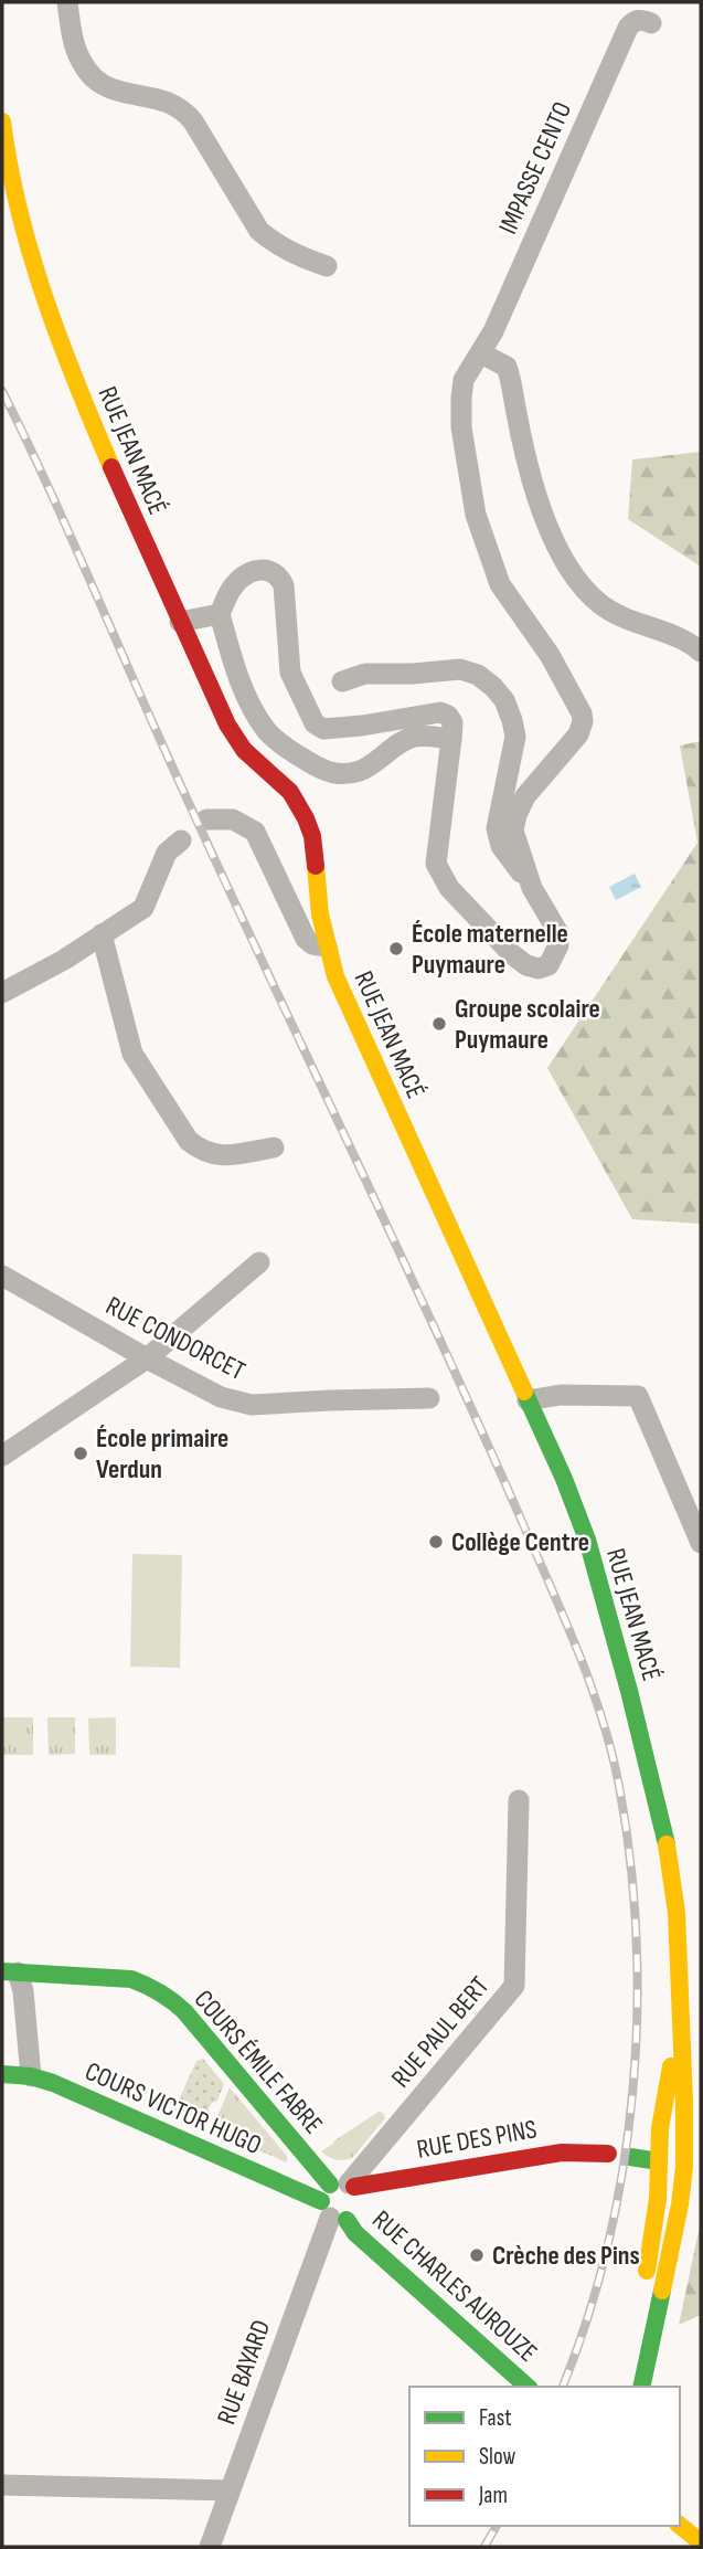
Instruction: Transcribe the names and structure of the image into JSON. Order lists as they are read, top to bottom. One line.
{"streets":{"main road":["RUE JEAN MACÉ","COURS ÉMILE FABRE","COURS VICTOR HUGO","RUE DES PINS","RUE CHARLES AUROUZE"],"street":["IMPASSE CENTO","RUE CONDORCET","RUE PAUL BERT","RUE BAYARD"]},"crossings":[["RUE PAUL BERT","COURS ÉMILE FABRE"],["RUE PAUL BERT","COURS VICTOR HUGO"],["RUE PAUL BERT","RUE DES PINS"],["RUE PAUL BERT","RUE CHARLES AUROUZE"],["RUE PAUL BERT","RUE BAYARD"],["COURS ÉMILE FABRE","COURS VICTOR HUGO"],["COURS ÉMILE FABRE","RUE DES PINS"],["COURS ÉMILE FABRE","RUE CHARLES AUROUZE"],["COURS ÉMILE FABRE","RUE BAYARD"],["COURS VICTOR HUGO","RUE DES PINS"],["COURS VICTOR HUGO","RUE CHARLES AUROUZE"],["COURS VICTOR HUGO","RUE BAYARD"],["RUE DES PINS","RUE CHARLES AUROUZE"],["RUE DES PINS","RUE BAYARD"],["RUE CHARLES AUROUZE","RUE BAYARD"]],"places":["École maternelle Puymaure","Groupe scolaire Puymaure","École primaire Verdun","Collège Centre","Crèche des Pins"],"legend":["Fast","Slow","Jam"]}
